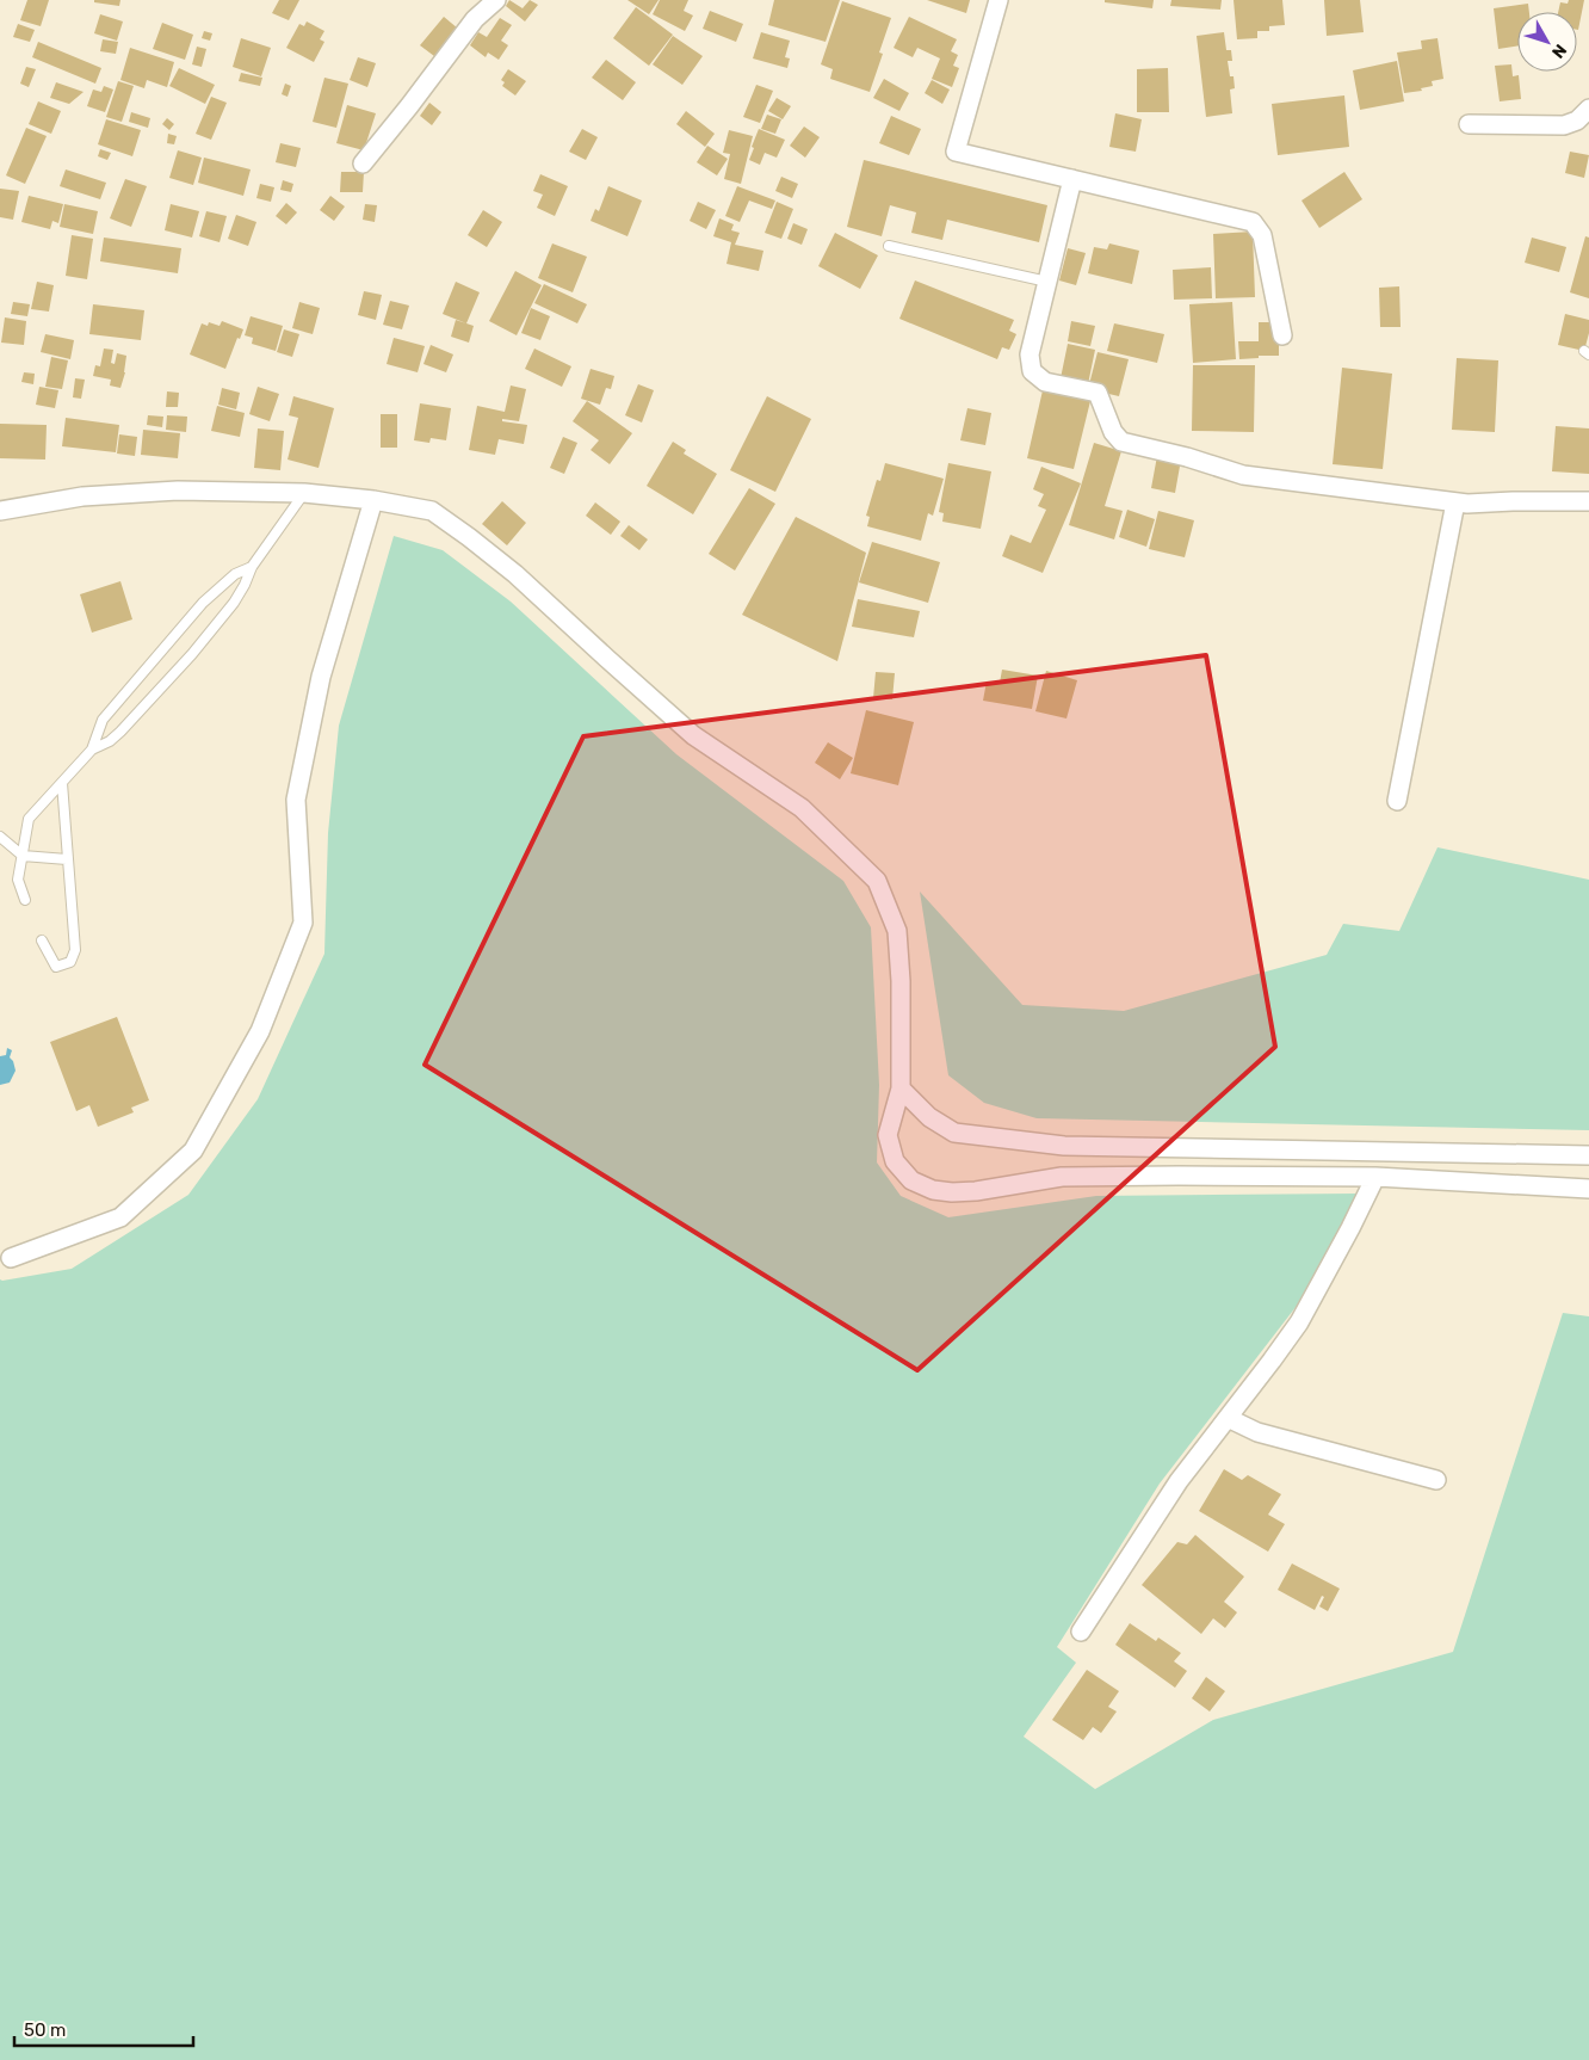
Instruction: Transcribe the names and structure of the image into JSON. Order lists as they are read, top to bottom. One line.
{"scale_bar":"50 m","north":"bottom right"}
